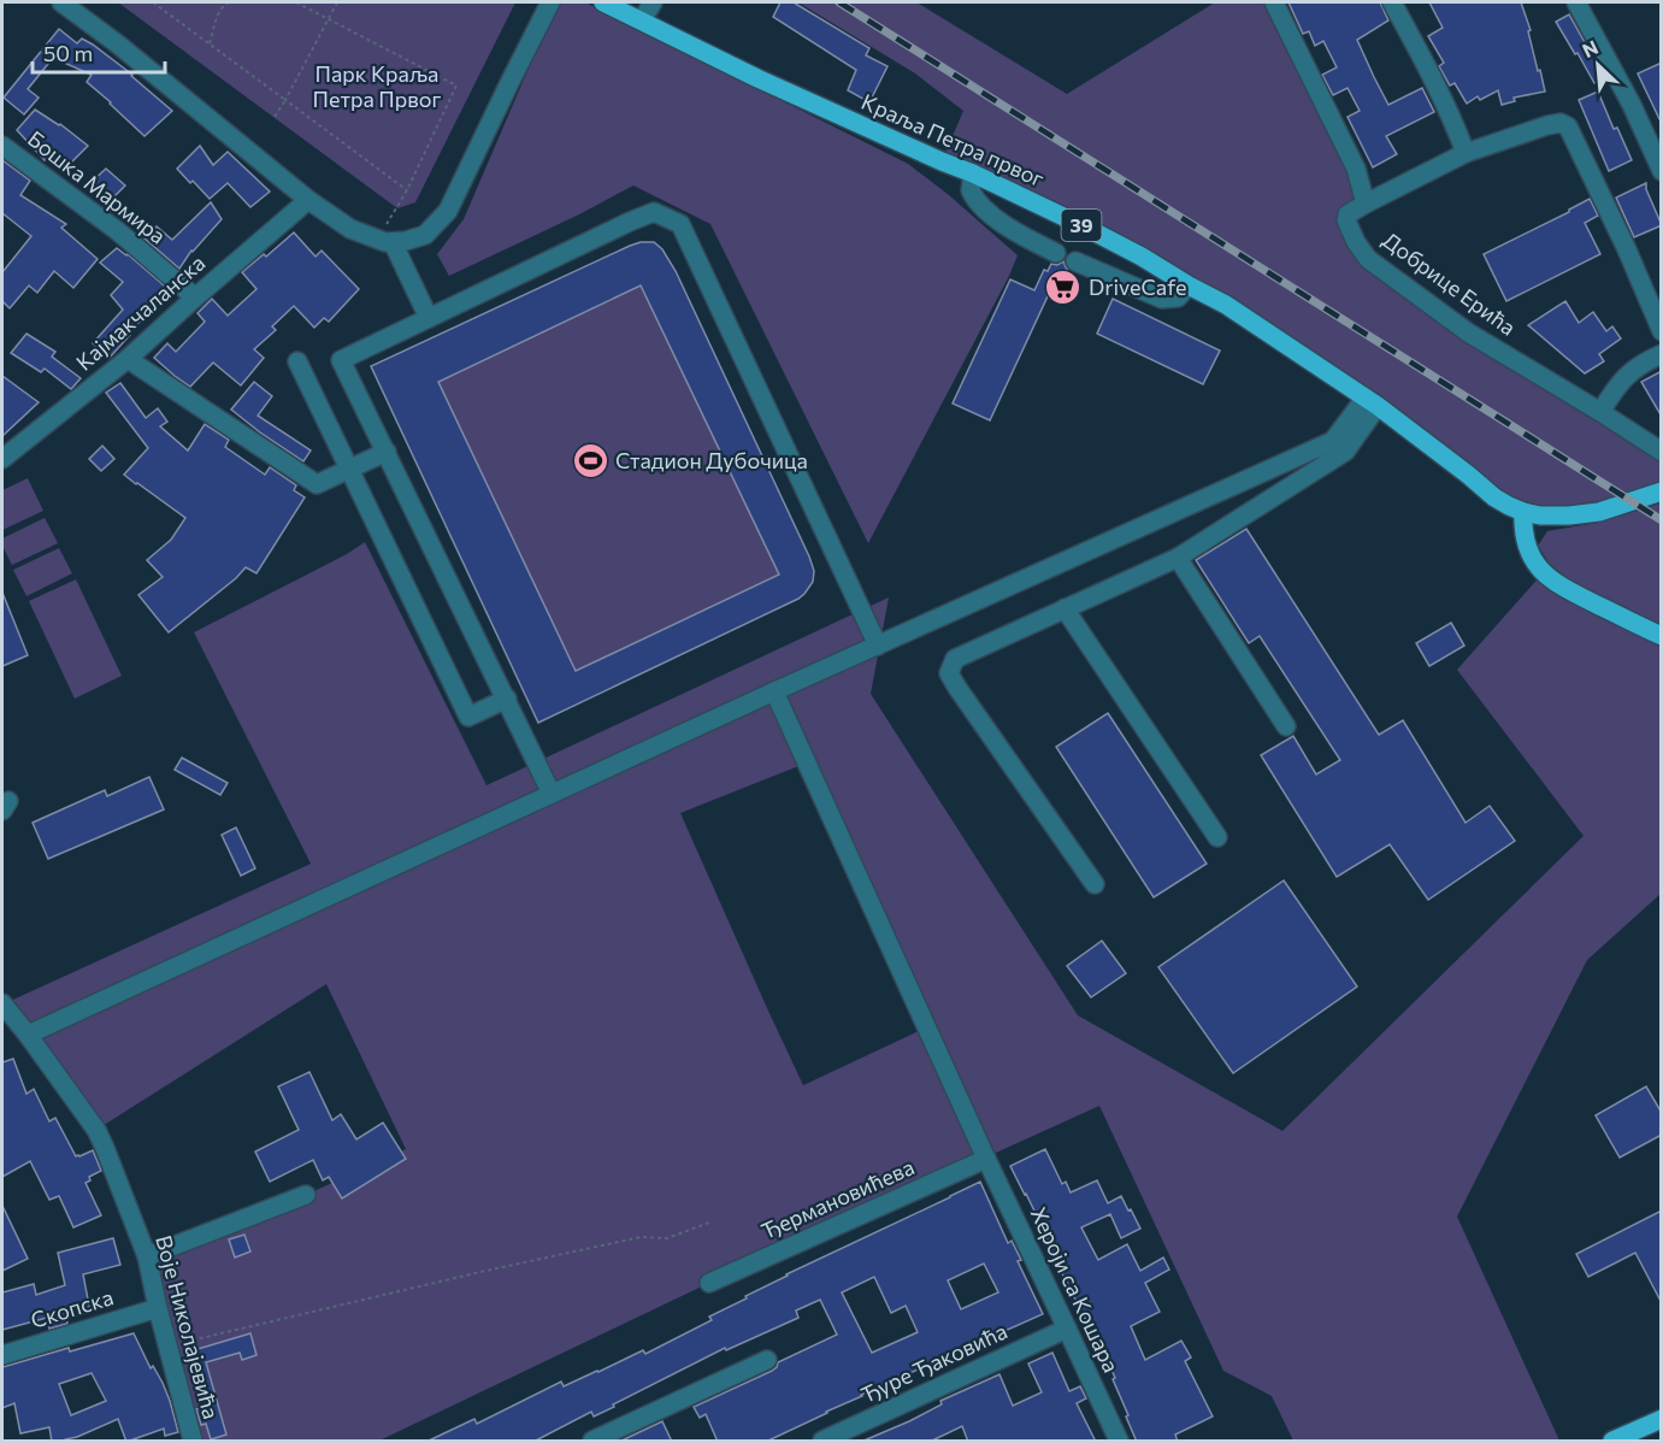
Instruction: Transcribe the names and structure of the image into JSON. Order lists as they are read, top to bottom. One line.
{"streets":{"main road":["Краља Петра првог","39"],"street":["Бошка Мармира","Добрице Ерића","Кајмакчаланска","Ђермановићева","Хероји са Кошара","Скопска","Воје Николајевића","Ђуре Ђаковића"]},"crossings":[["Бошка Мармира","Кајмакчаланска"],["Ђермановићева","Хероји са Кошара"],["Хероји са Кошара","Ђуре Ђаковића"],["Скопска","Воје Николајевића"]],"parks":["Парк Краља Петра Првог"],"places":{"supermarket":["DriveCafe"],"sports":["Стадион Дубочица"]},"scale_bar":"50 m","north":"top left"}
